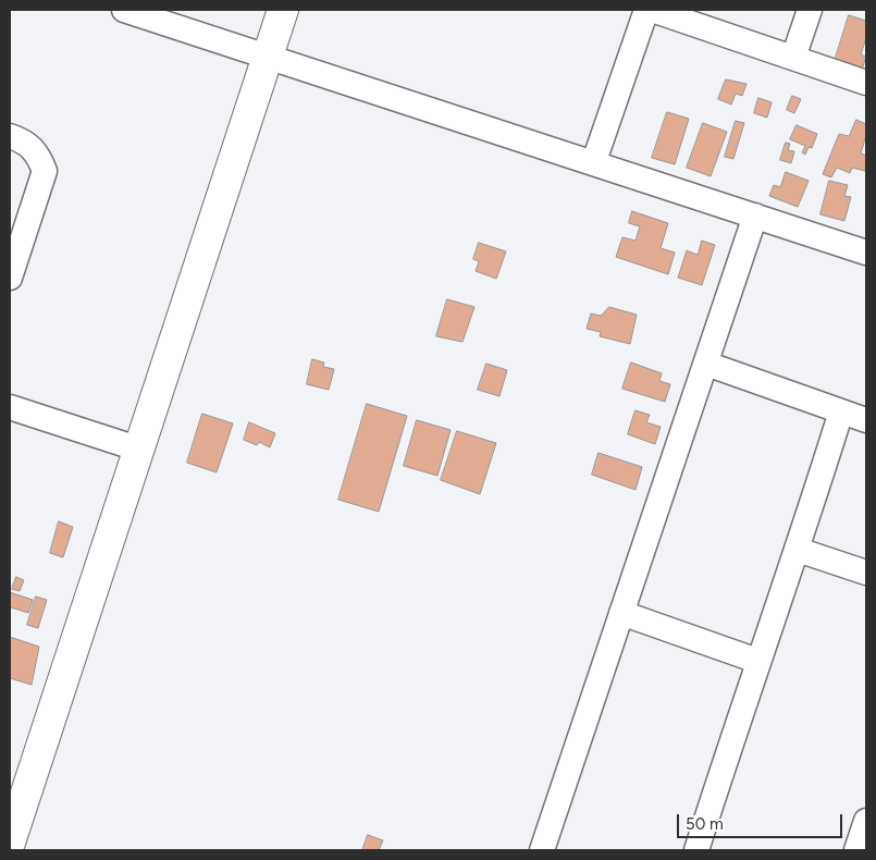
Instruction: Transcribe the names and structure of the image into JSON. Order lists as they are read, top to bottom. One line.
{"scale_bar":"50 m"}
